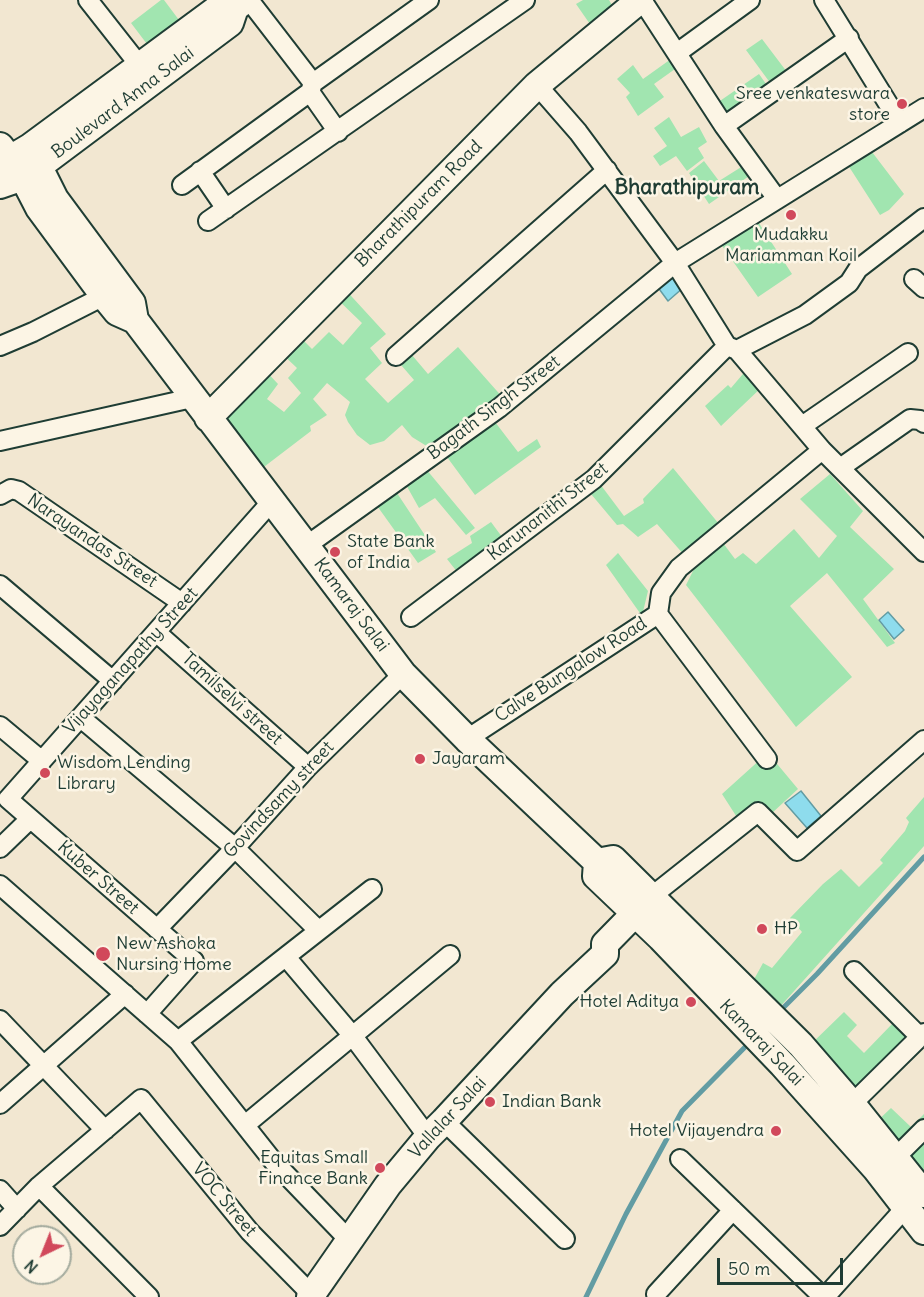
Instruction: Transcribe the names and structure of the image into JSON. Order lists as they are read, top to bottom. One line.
{"streets":{"main road":["Boulevard Anna Salai","Bharathipuram Road","Kamaraj Salai","Vallalar Salai"],"street":["Bagath Singh Street","Karunanithi Street","Narayandas Street","Vijayaganapathy Street","Calve Bungalow Road","Tamilselvi street","Govindsamy street","Kuber Street","VOC Street"]},"crossings":[["Boulevard Anna Salai","Kamaraj Salai"],["Bharathipuram Road","Kamaraj Salai"],["Bagath Singh Street","Kamaraj Salai"],["Narayandas Street","Vijayaganapathy Street"],["Kamaraj Salai","Vijayaganapathy Street"],["Kamaraj Salai","Calve Bungalow Road"],["Kamaraj Salai","Govindsamy street"],["Kamaraj Salai","Vallalar Salai"],["Vijayaganapathy Street","Tamilselvi street"],["Vijayaganapathy Street","Kuber Street"],["Tamilselvi street","Govindsamy street"],["Govindsamy street","Kuber Street"],["Vallalar Salai","VOC Street"]],"districts":["Bharathipuram"],"places":["Sree venkateswara store","Mudakku Mariamman Koil","State Bank of India","Jayaram","Wisdom Lending Library","HP","New Ashoka Nursing Home","Hotel Aditya","Indian Bank","Hotel Vijayendra","Equitas Small Finance Bank"],"scale_bar":"50 m","north":"bottom left"}
